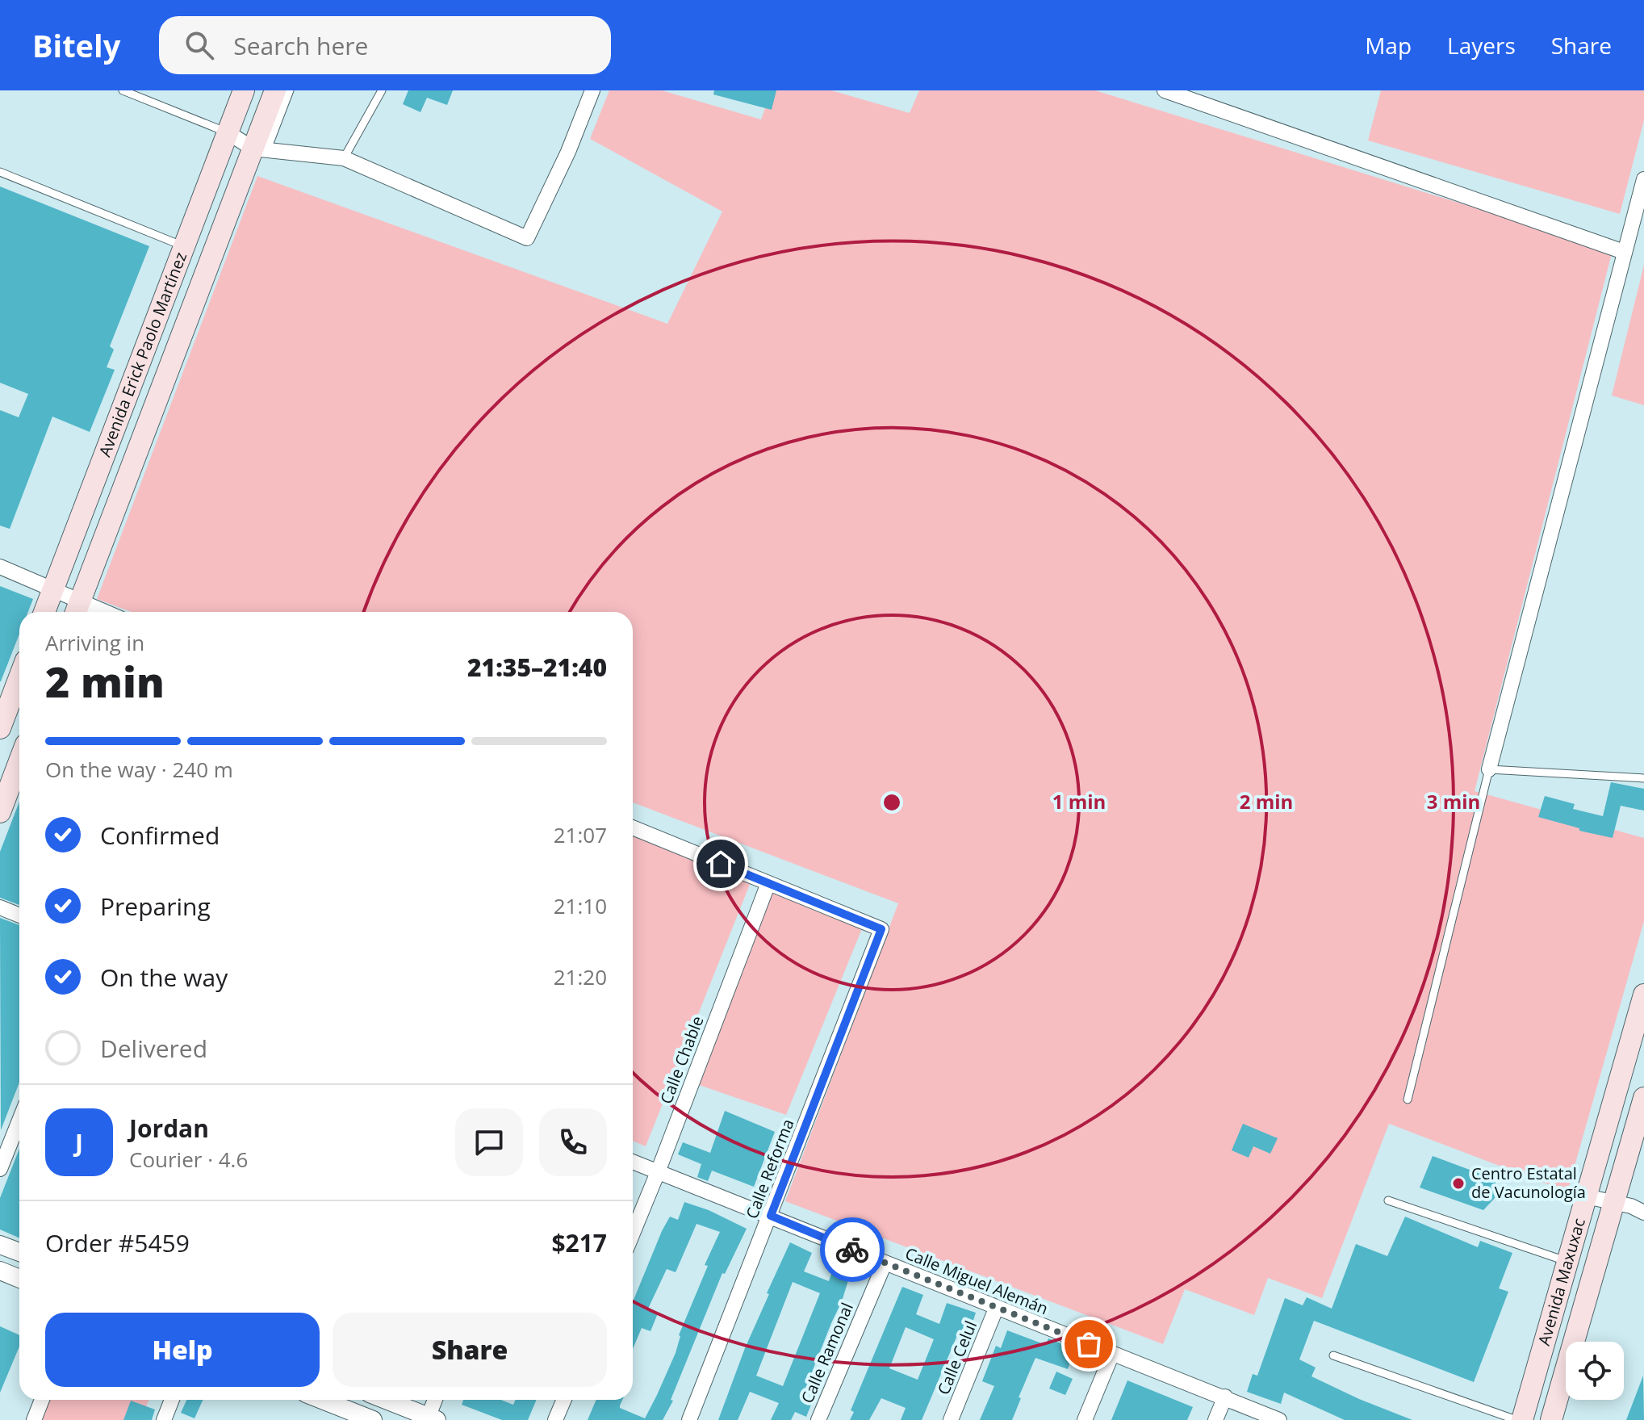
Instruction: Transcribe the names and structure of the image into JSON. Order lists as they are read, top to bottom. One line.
{"streets":{"main road":["Avenida Erick Paolo Martínez","Avenida Maxuxac"],"street":["Calle Chable","Calle Reforma","Calle Miguel Alemán","Calle Ramonal","Calle Celul"]},"crossings":[["Calle Chable","Calle Reforma"],["Calle Chable","Calle Miguel Alemán"],["Calle Reforma","Calle Miguel Alemán"],["Calle Miguel Alemán","Calle Ramonal"],["Calle Miguel Alemán","Calle Celul"]],"places":["Centro Estatal de Vacunología"],"page":{"header":"Bitely","search":"Search here","nav":["Map","Layers","Share"],"heading":["2 min","Arriving in","21:35–21:40"],"panel":["Jordan","Courier · 4.6","Order #5459","$217"],"bar":"On the way · 240 m","list":[["Confirmed","21:07"],["Preparing","21:10"],["On the way","21:20"],"Delivered"],"round":"J","buttons":["Help","Share"]},"rings":["1 min","2 min","3 min"]}
